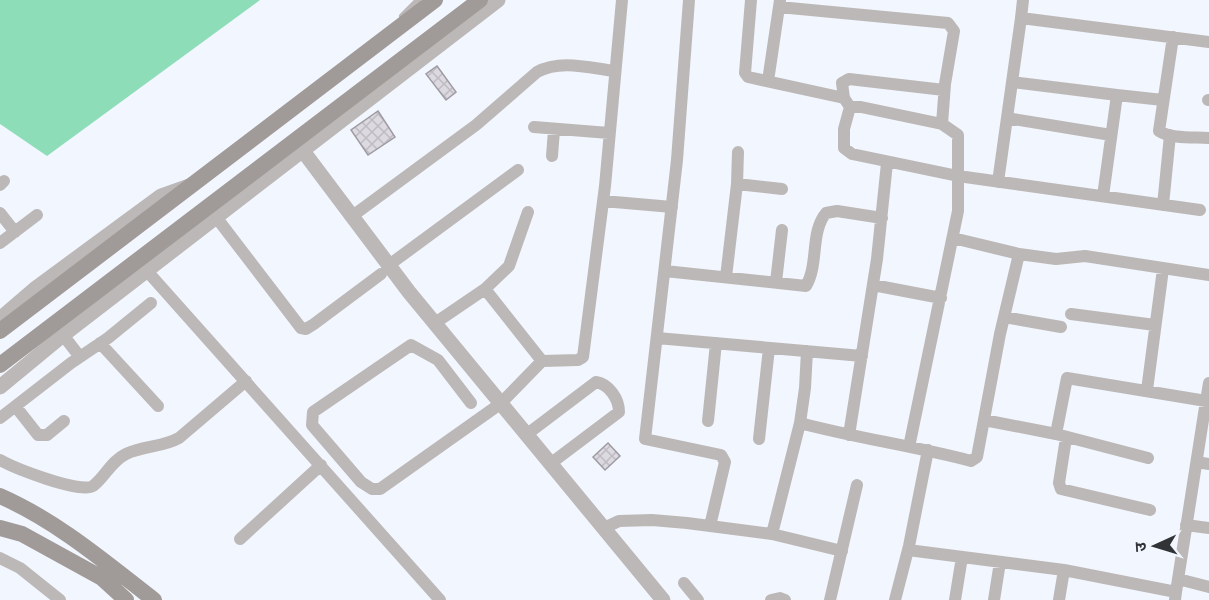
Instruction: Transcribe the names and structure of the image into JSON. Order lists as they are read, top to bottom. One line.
{"north":"left"}
